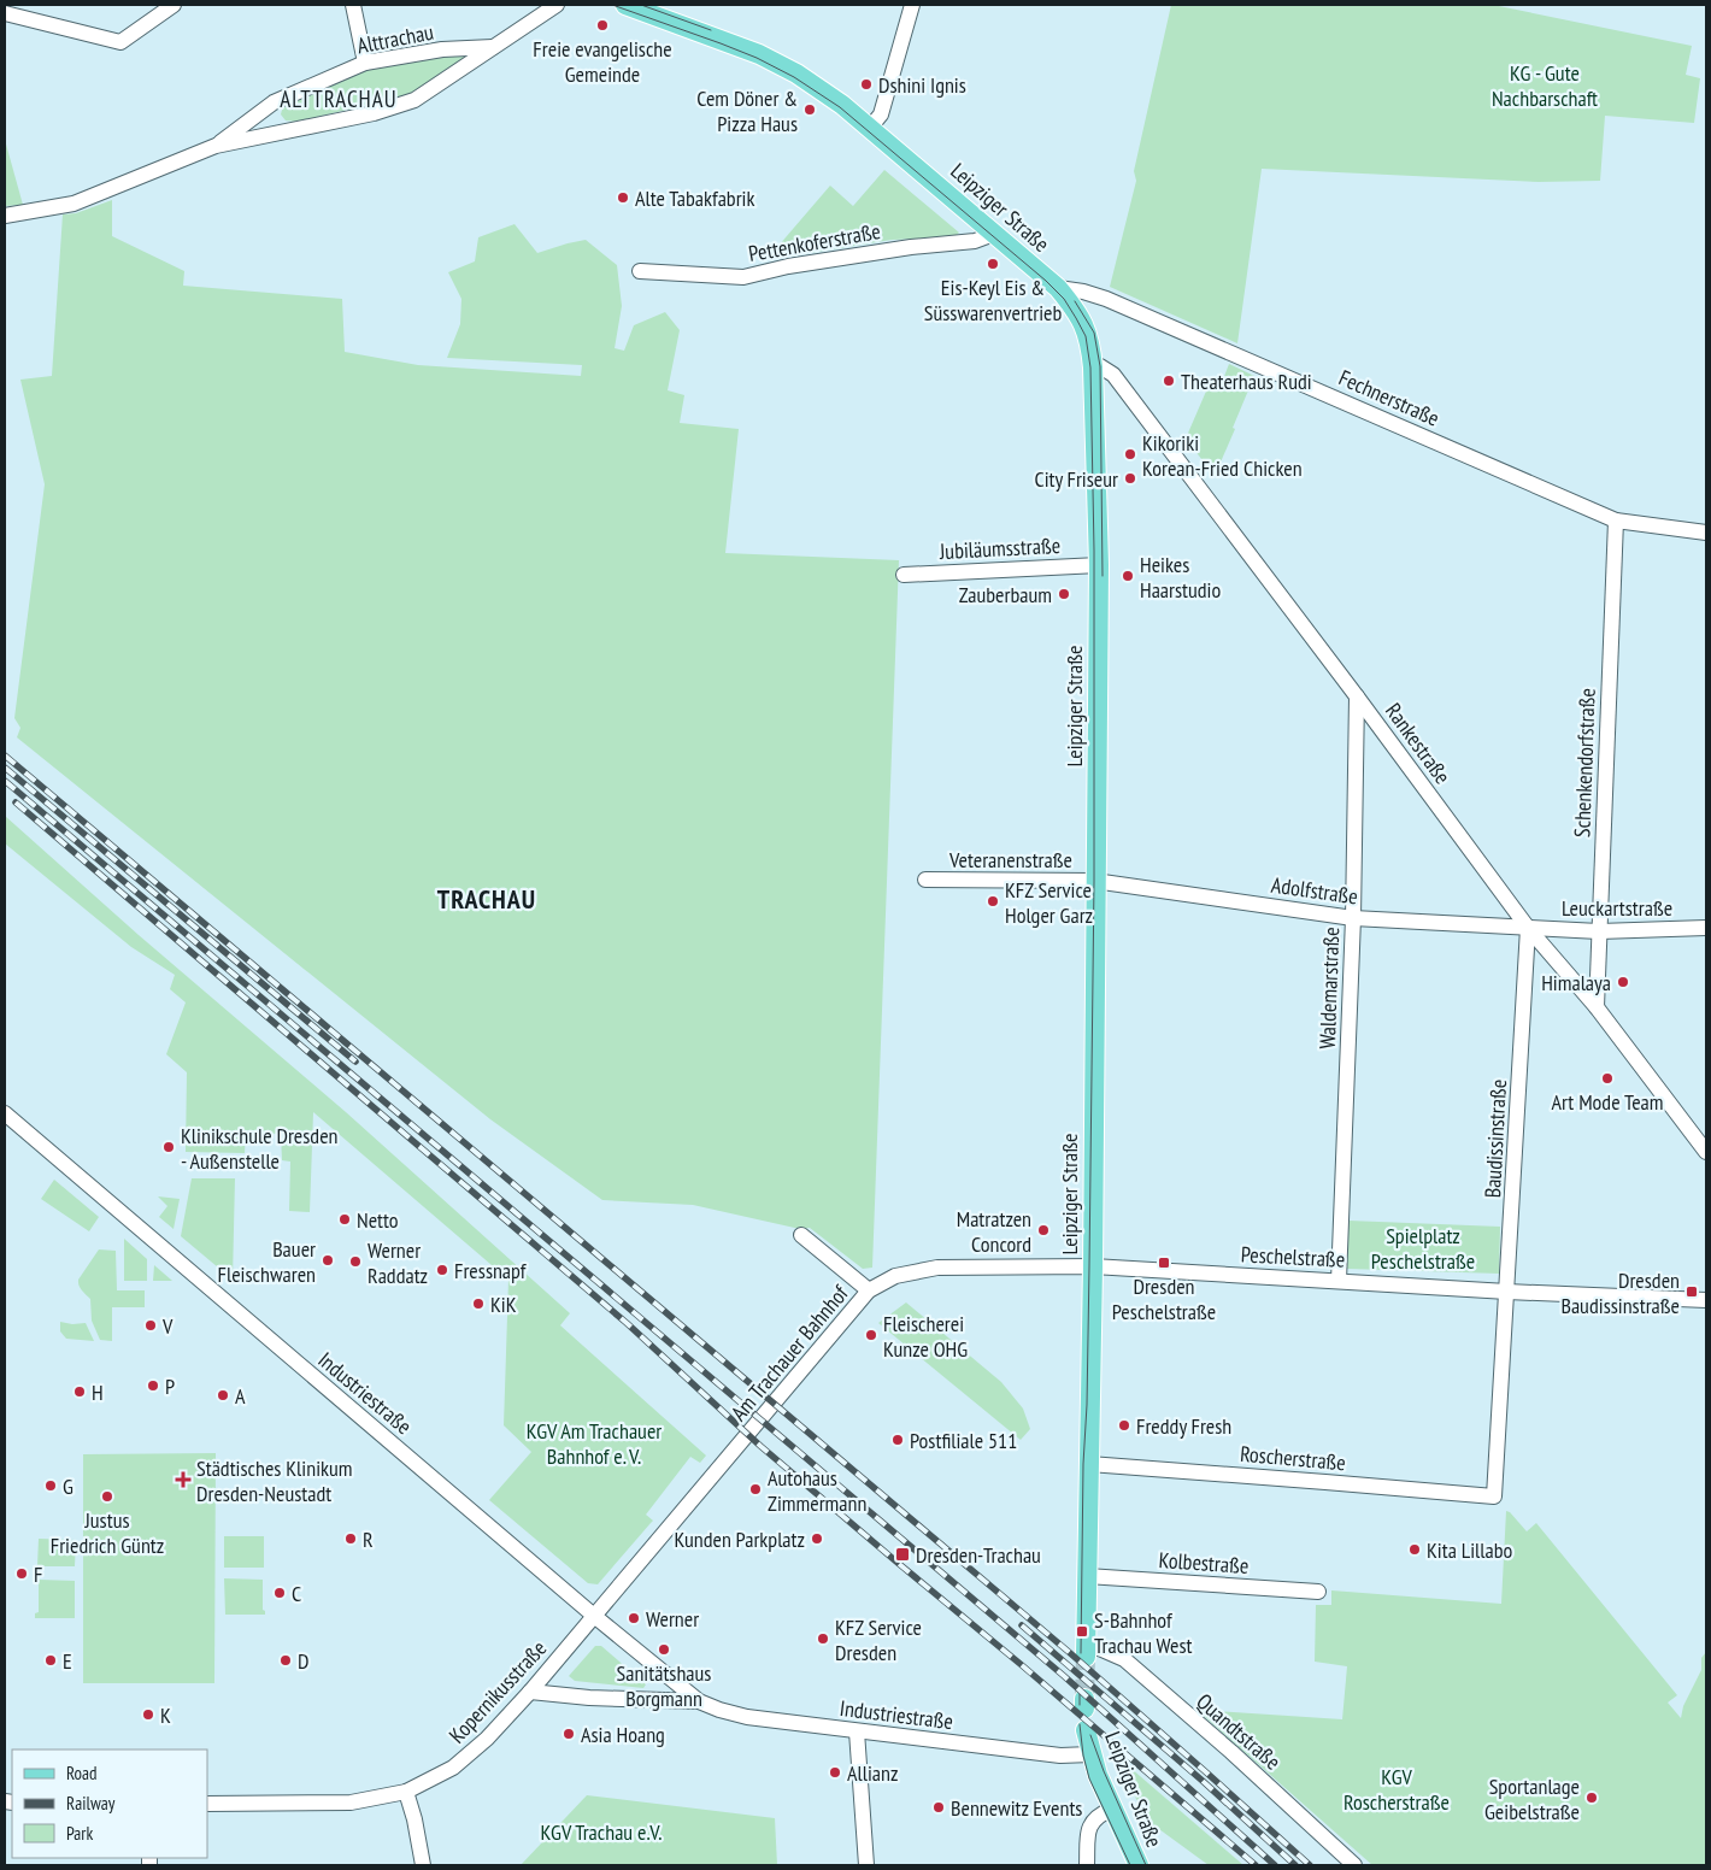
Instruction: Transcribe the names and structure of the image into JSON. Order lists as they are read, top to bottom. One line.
{"streets":{"main road":["Leipziger Straße"],"street":["Alttrachau","Pettenkoferstraße","Fechnerstraße","Jubiläumsstraße","Rankestraße","Schenkendorfstraße","Veteranenstraße","Adolfstraße","Leuckartstraße","Waldemarstraße","Baudissinstraße","Peschelstraße","Am Trachauer Bahnhof","Industriestraße","Roscherstraße","Kolbestraße","Kopernikusstraße","Quandtstraße"]},"crossings":[["Leipziger Straße","Pettenkoferstraße"],["Leipziger Straße","Fechnerstraße"],["Leipziger Straße","Jubiläumsstraße"],["Leipziger Straße","Rankestraße"],["Leipziger Straße","Veteranenstraße"],["Leipziger Straße","Adolfstraße"],["Leipziger Straße","Peschelstraße"],["Leipziger Straße","Am Trachauer Bahnhof"],["Leipziger Straße","Industriestraße"],["Leipziger Straße","Roscherstraße"],["Leipziger Straße","Kolbestraße"],["Leipziger Straße","Quandtstraße"],["Fechnerstraße","Schenkendorfstraße"],["Rankestraße","Schenkendorfstraße"],["Rankestraße","Adolfstraße"],["Rankestraße","Leuckartstraße"],["Rankestraße","Waldemarstraße"],["Rankestraße","Baudissinstraße"],["Schenkendorfstraße","Leuckartstraße"],["Veteranenstraße","Adolfstraße"],["Adolfstraße","Leuckartstraße"],["Adolfstraße","Waldemarstraße"],["Adolfstraße","Baudissinstraße"],["Leuckartstraße","Baudissinstraße"],["Waldemarstraße","Peschelstraße"],["Baudissinstraße","Peschelstraße"],["Baudissinstraße","Roscherstraße"],["Peschelstraße","Am Trachauer Bahnhof"],["Am Trachauer Bahnhof","Industriestraße"],["Am Trachauer Bahnhof","Kopernikusstraße"],["Industriestraße","Kopernikusstraße"]],"districts":["ALTTRACHAU","TRACHAU"],"parks":["KG - Gute Nachbarschaft","Spielplatz Peschelstraße","KGV Am Trachauer Bahnhof e. V.","KGV Roscherstraße","KGV Trachau e.V."],"places":{"other":["Freie evangelische Gemeinde","Dshini Ignis","Cem Döner & Pizza Haus","Alte Tabakfabrik","Eis-Keyl Eis & Süsswarenvertrieb","Theaterhaus Rudi","Kikoriki Korean-Fried Chicken","City Friseur","Heikes Haarstudio","Zauberbaum","KFZ Service Holger Garz","Himalaya","Art Mode Team","Klinikschule Dresden - Außenstelle","Netto","Matratzen Concord","Bauer Fleischwaren","Werner Raddatz","Fressnapf","KiK","V","Fleischerei Kunze OHG","P","H","A","Freddy Fresh","Postfiliale 511","G","Autohaus Zimmermann","Justus Friedrich Güntz","R","Kunden Parkplatz","Kita Lillabo","F","C","Werner","KFZ Service Dresden","Sanitätshaus Borgmann","E","D","K","Asia Hoang","Allianz","Sportanlage Geibelstraße","Bennewitz Events"],"transit":["Dresden Peschelstraße","Dresden Baudissinstraße","Dresden-Trachau","S-Bahnhof Trachau West"],"health":["Städtisches Klinikum Dresden-Neustadt"]},"legend":["Road","Railway","Park"]}
